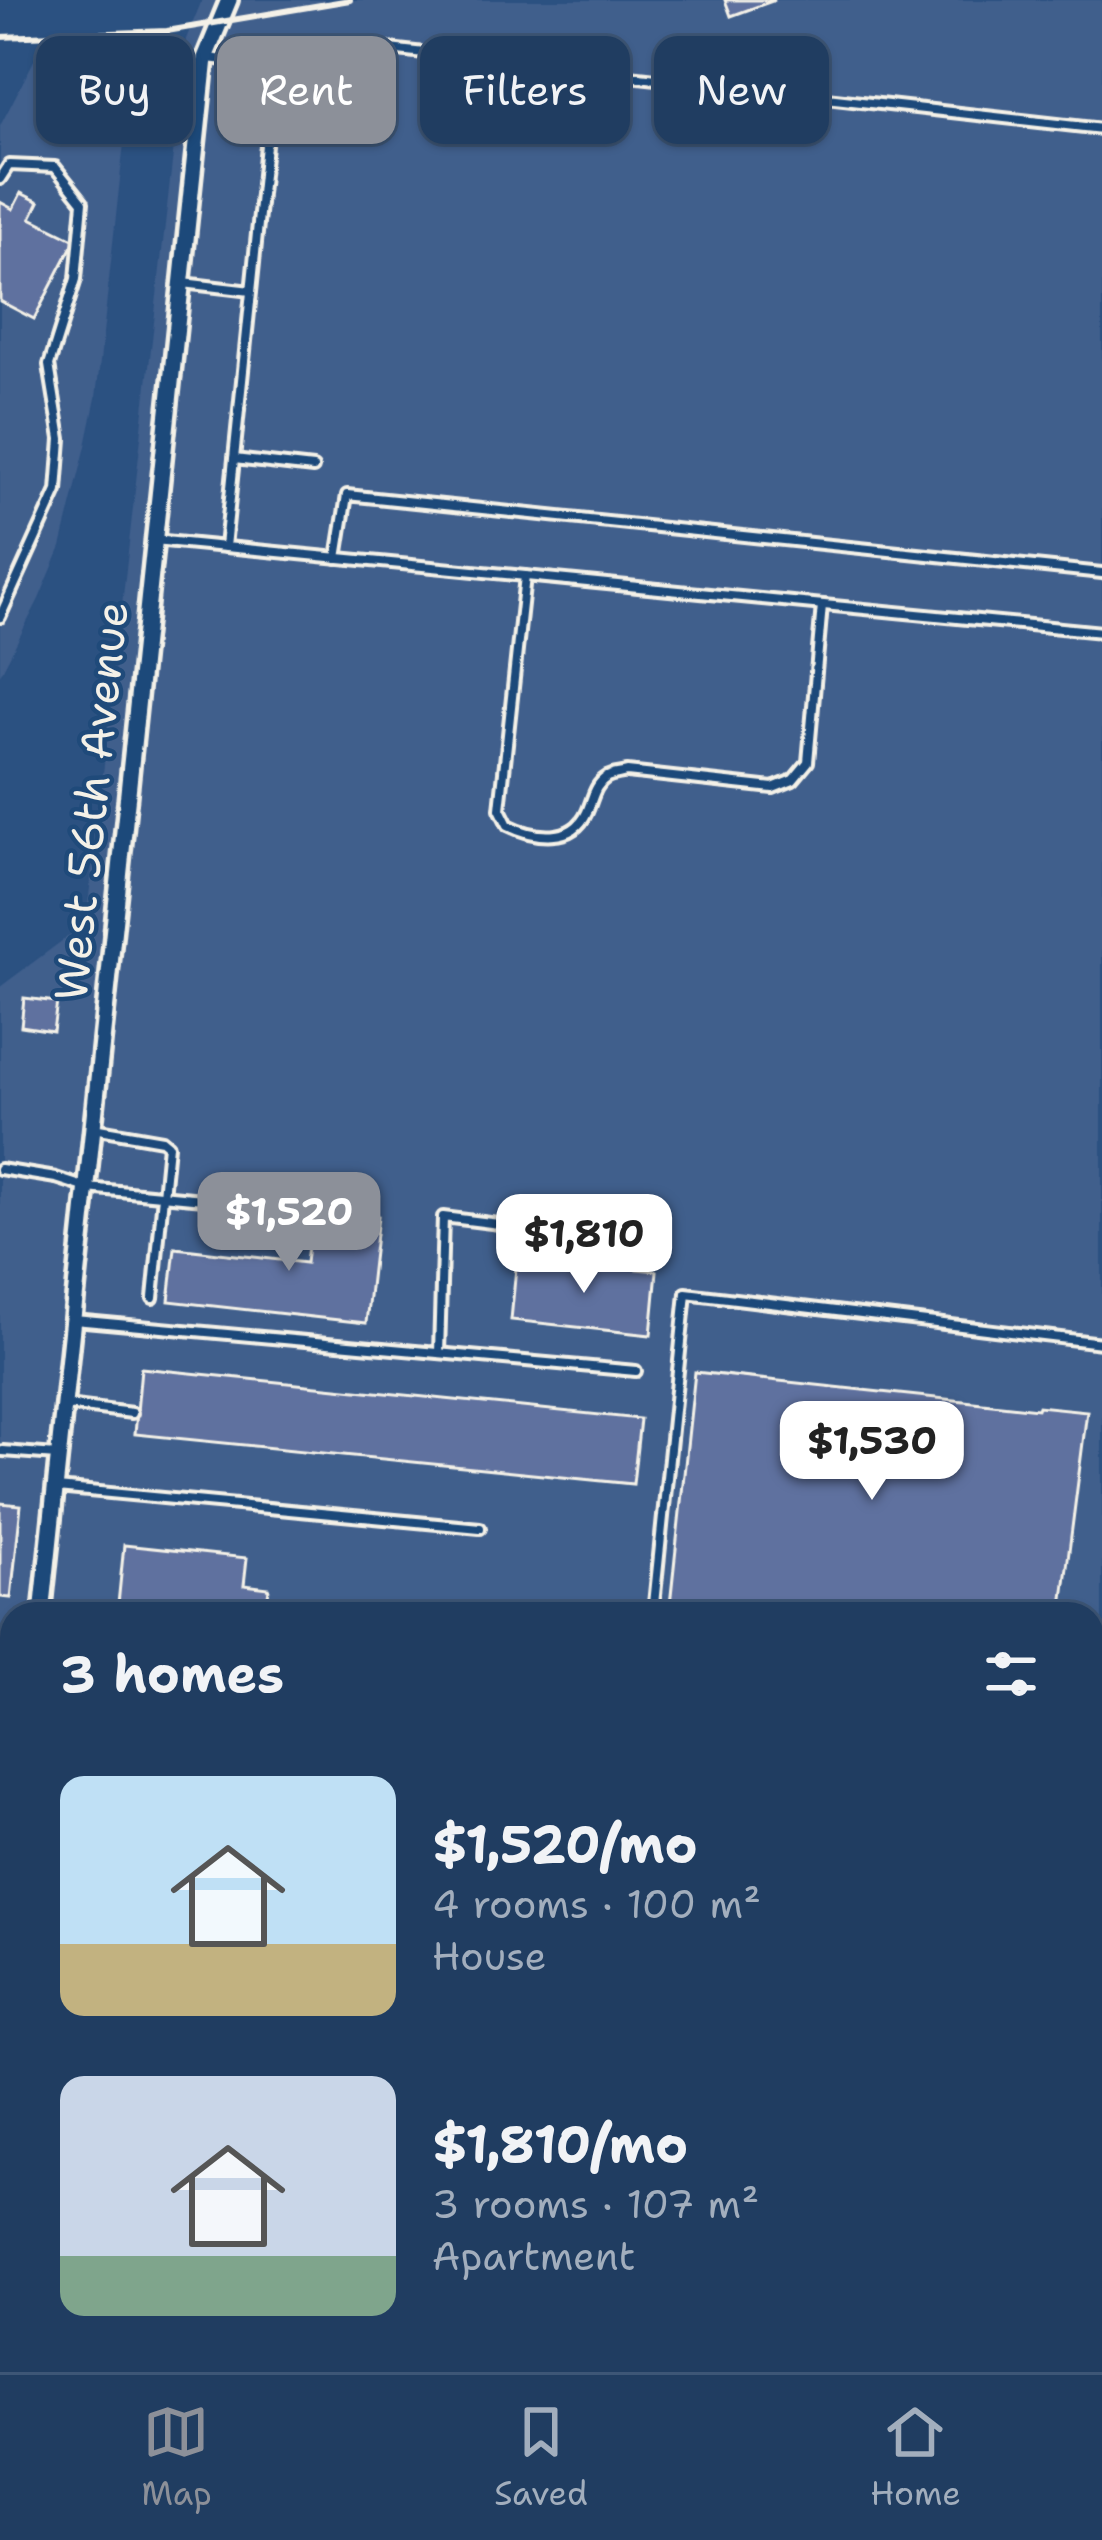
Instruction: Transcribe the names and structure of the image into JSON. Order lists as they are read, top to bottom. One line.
{"streets":{"street":["West 56th Avenue"]},"page":{"chip":["Buy","Rent","Filters","New"],"price":["$1,520","$1,810","$1,530"],"heading":"3 homes","list":[{"name":"$1,520/mo","note":"4 rooms · 100 m² · House"},{"name":"$1,810/mo","note":"3 rooms · 107 m² · Apartment"}],"tabs":["Map","Saved","Home"]}}
